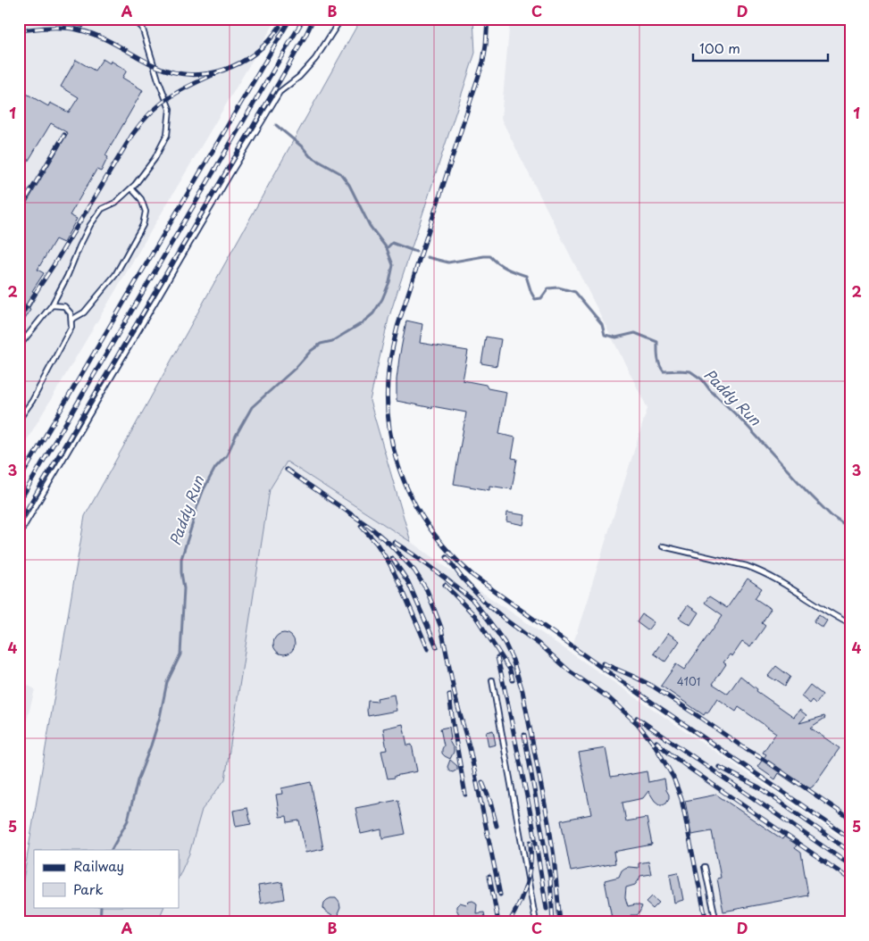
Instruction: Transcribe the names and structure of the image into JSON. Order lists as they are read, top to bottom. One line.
{"water":["Paddy Run"],"house_numbers":["4101"],"legend":["Railway","Park"],"scale_bar":"100 m","grid":{"columns":["A","B","C","D"],"rows":["1","2","3","4","5"]}}
